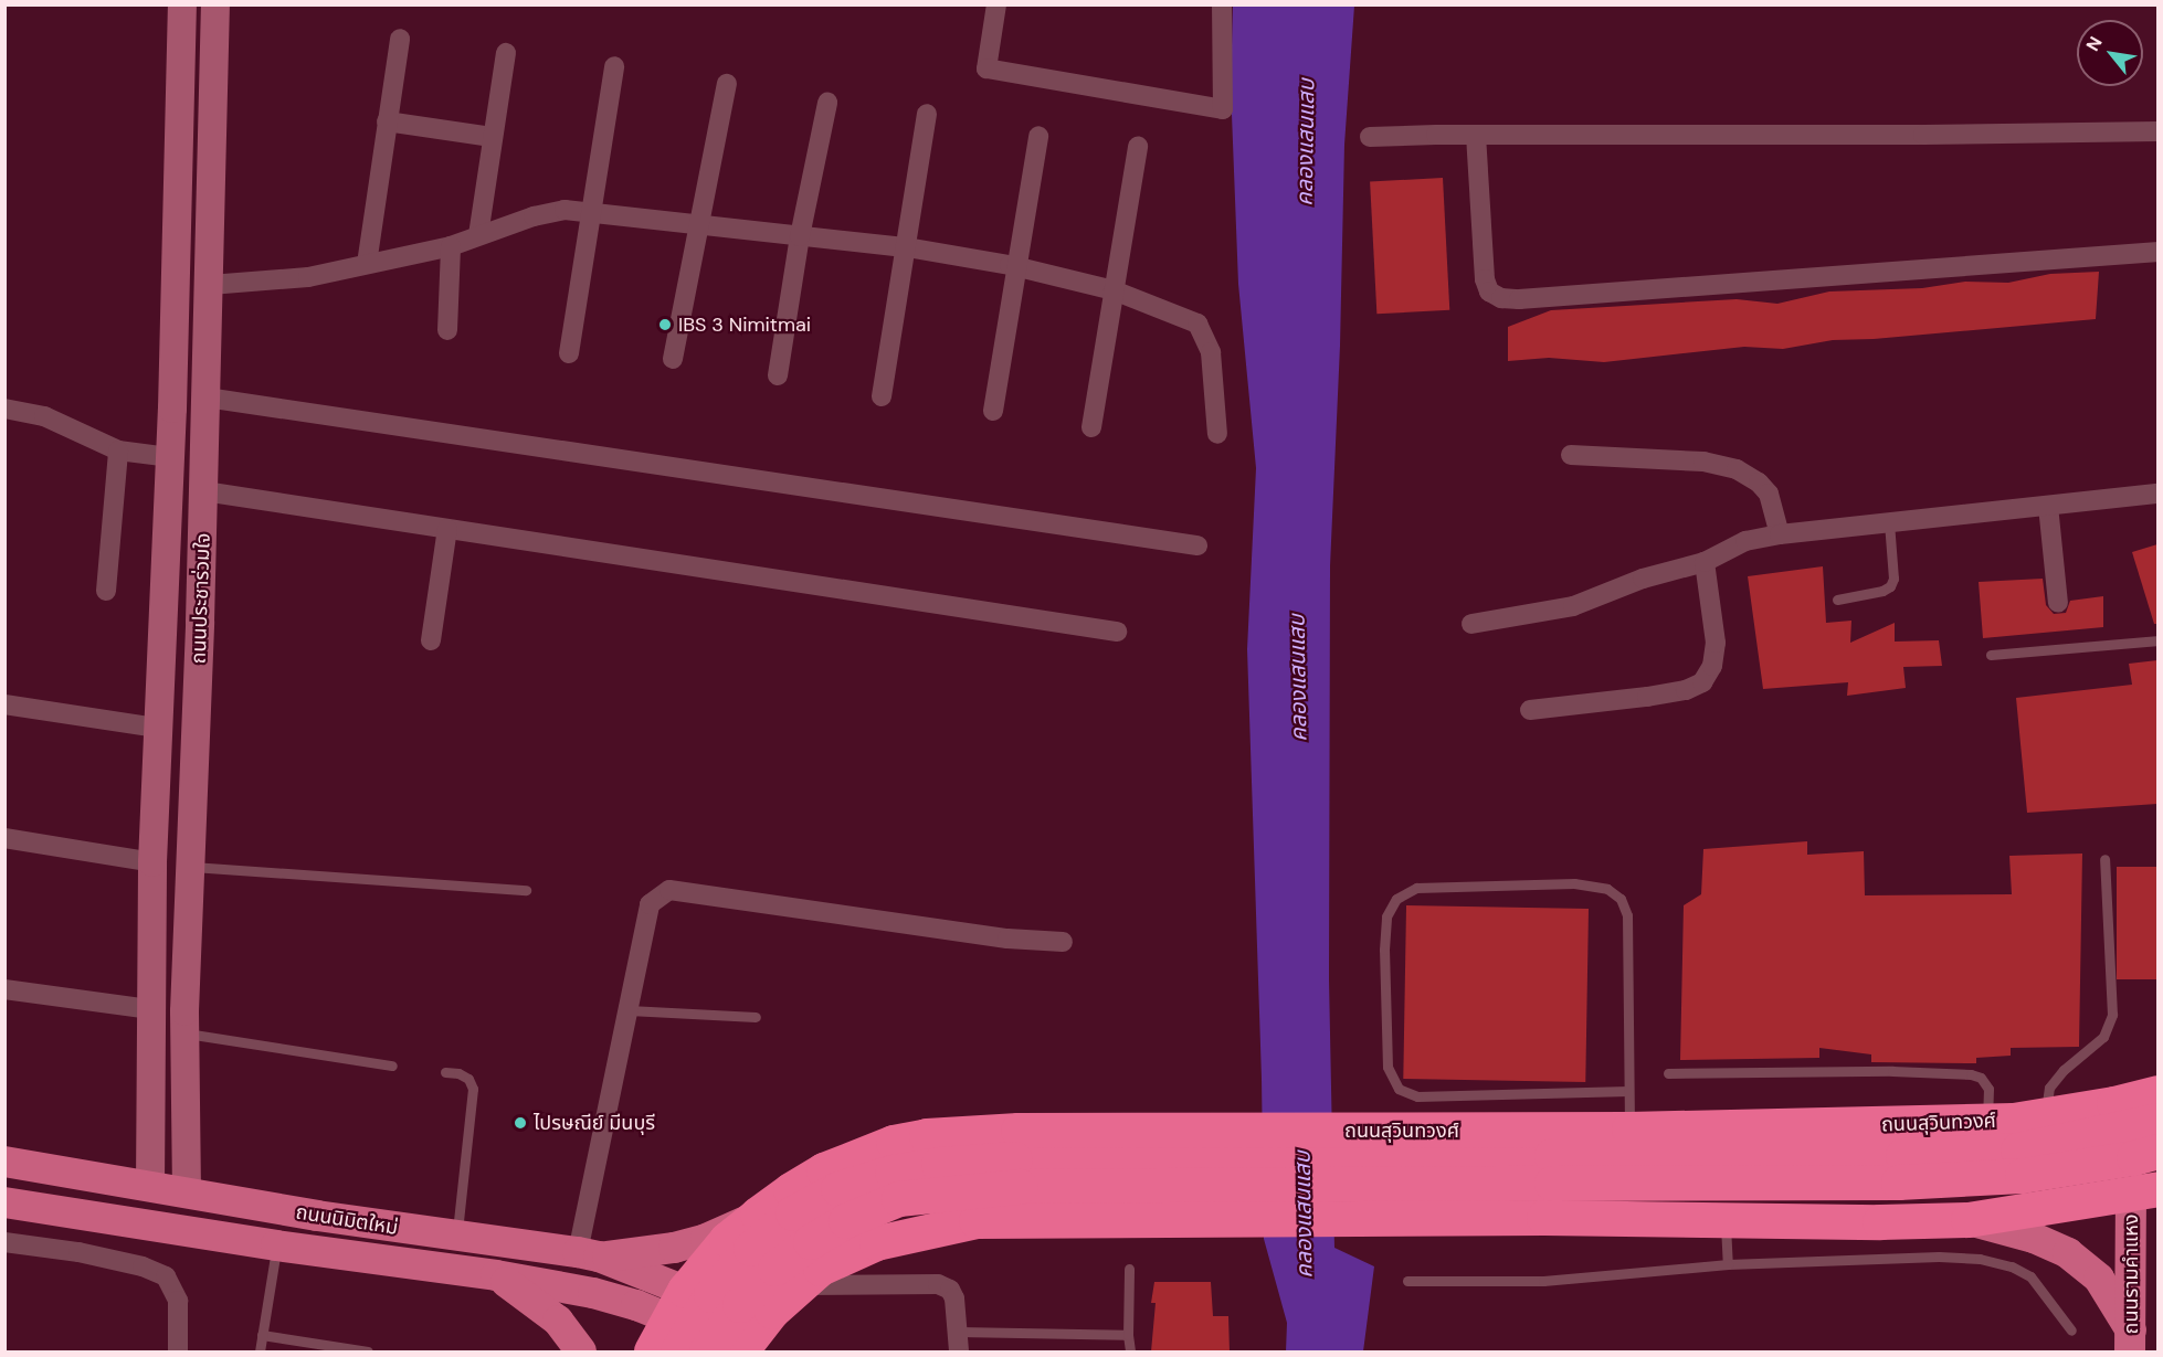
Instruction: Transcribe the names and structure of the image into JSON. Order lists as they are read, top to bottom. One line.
{"streets":{"highway":["ถนนสุวินทวงศ์"],"main road":["ถนนประชาร่วมใจ","ถนนนิมิตใหม่","ถนนรามคำแหง"]},"crossings":[["ถนนประชาร่วมใจ","ถนนนิมิตใหม่"],["ถนนสุวินทวงศ์","ถนนนิมิตใหม่"]],"water":["คลองแสนแสบ"],"places":["IBS 3 Nimitmai","ไปรษณีย์ มีนบุรี"],"north":"top left"}
